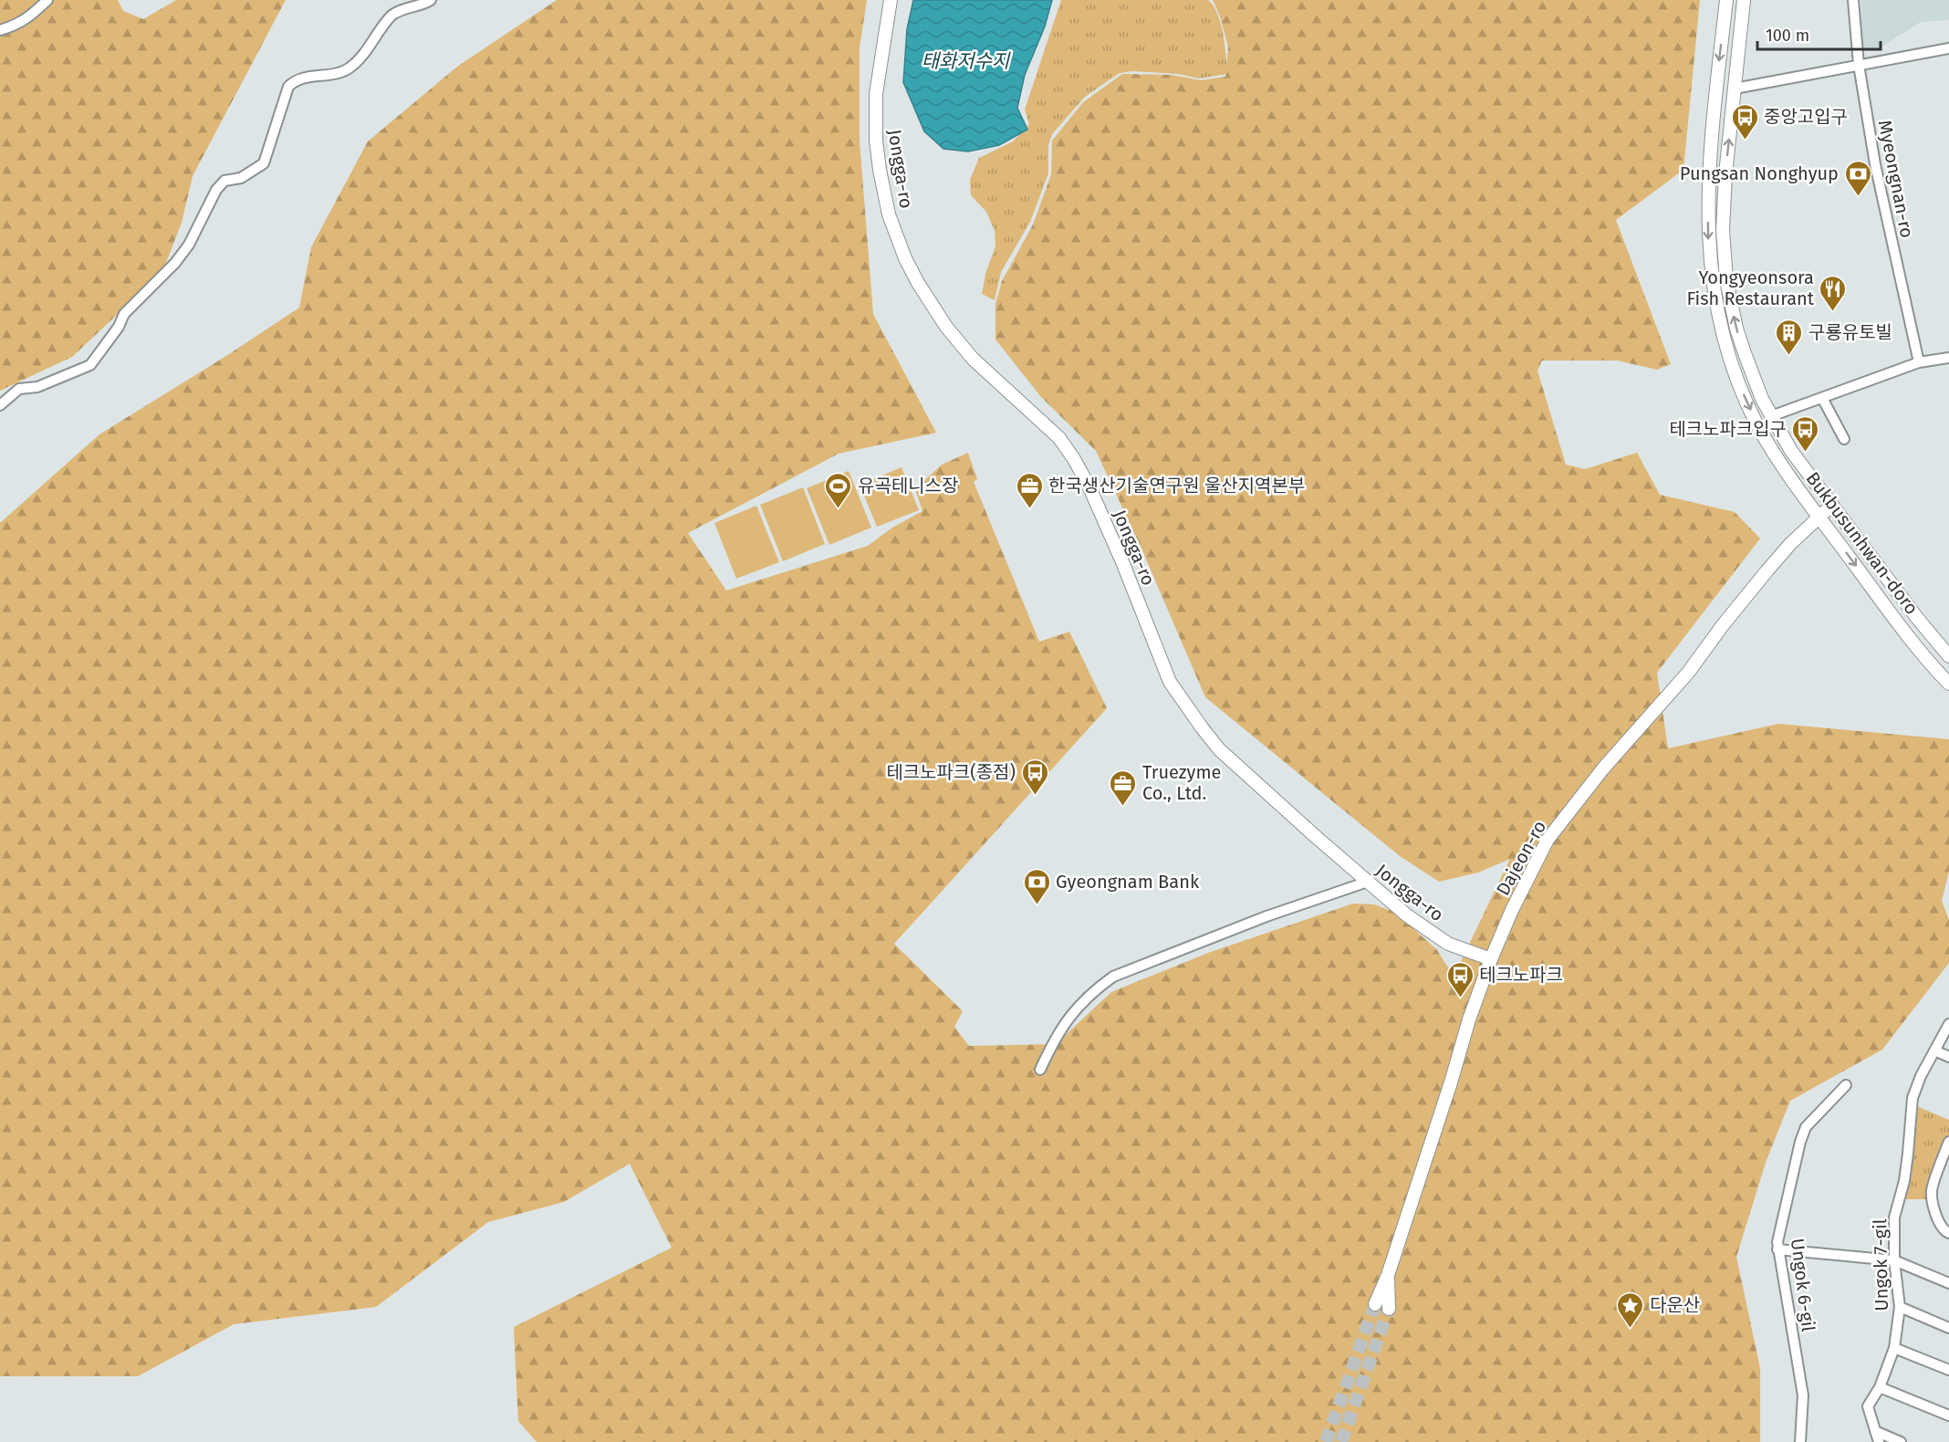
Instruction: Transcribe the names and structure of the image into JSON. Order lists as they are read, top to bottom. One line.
{"streets":{"main road":["Jongga-ro","Bukbusunhwan-doro","Dajeon-ro"],"street":["Myeongnan-ro","Ungok 7-gil","Ungok 6-gil"]},"crossings":[["Jongga-ro","Dajeon-ro"],["Bukbusunhwan-doro","Dajeon-ro"]],"water":["태화저수지"],"places":{"bus stop":["중앙고입구","테크노파크입구","테크노파크(종점)","테크노파크"],"bank":["Pungsan Nonghyup","Gyeongnam Bank"],"restaurant":["Yongyeonsora Fish Restaurant"],"building":["구룡유토빌"],"sports":["유곡테니스장"],"office":["한국생산기술연구원 울산지역본부","Truezyme Co., Ltd."],"place":["다운산"]},"scale_bar":"100 m"}
